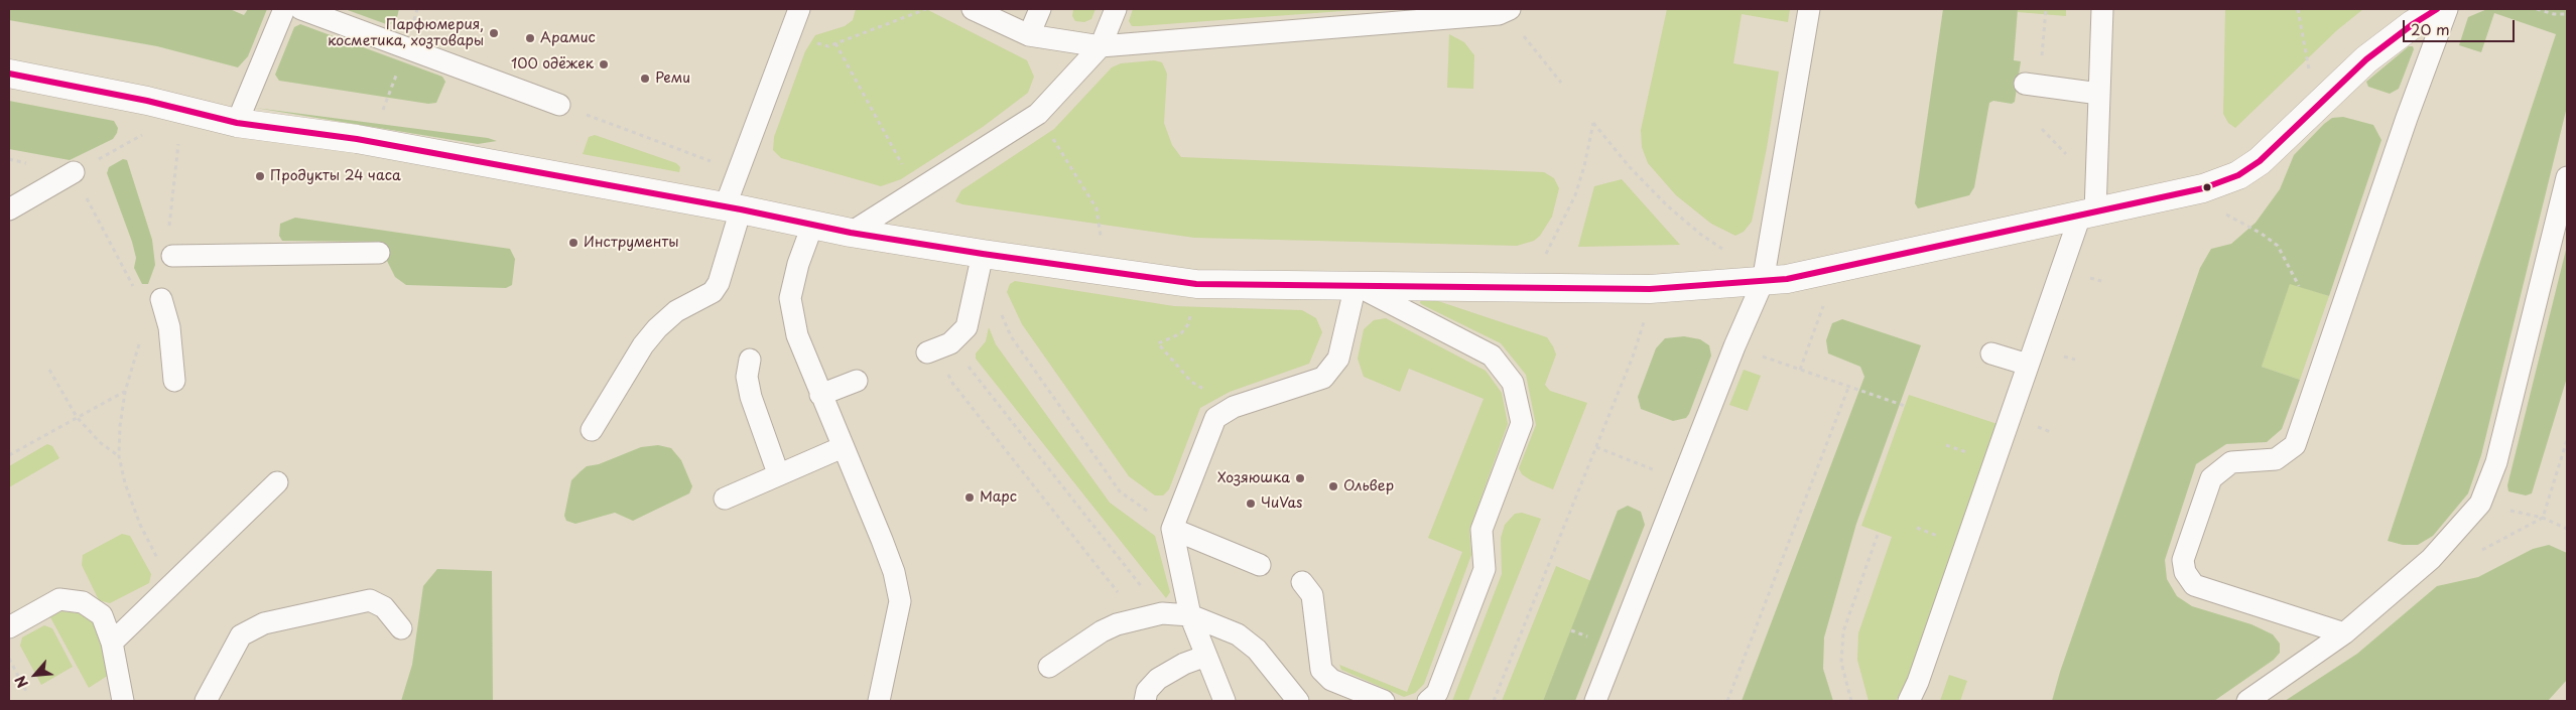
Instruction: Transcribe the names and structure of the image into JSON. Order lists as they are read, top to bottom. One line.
{"places":["Парфюмерия, косметика, хозтовары","Арамис","100 одёжек","Реми","Продукты 24 часа","Инструменты","Хозяюшка","Ольвер","Марс","ЧиVas"],"scale_bar":"20 m","north":"bottom left"}
